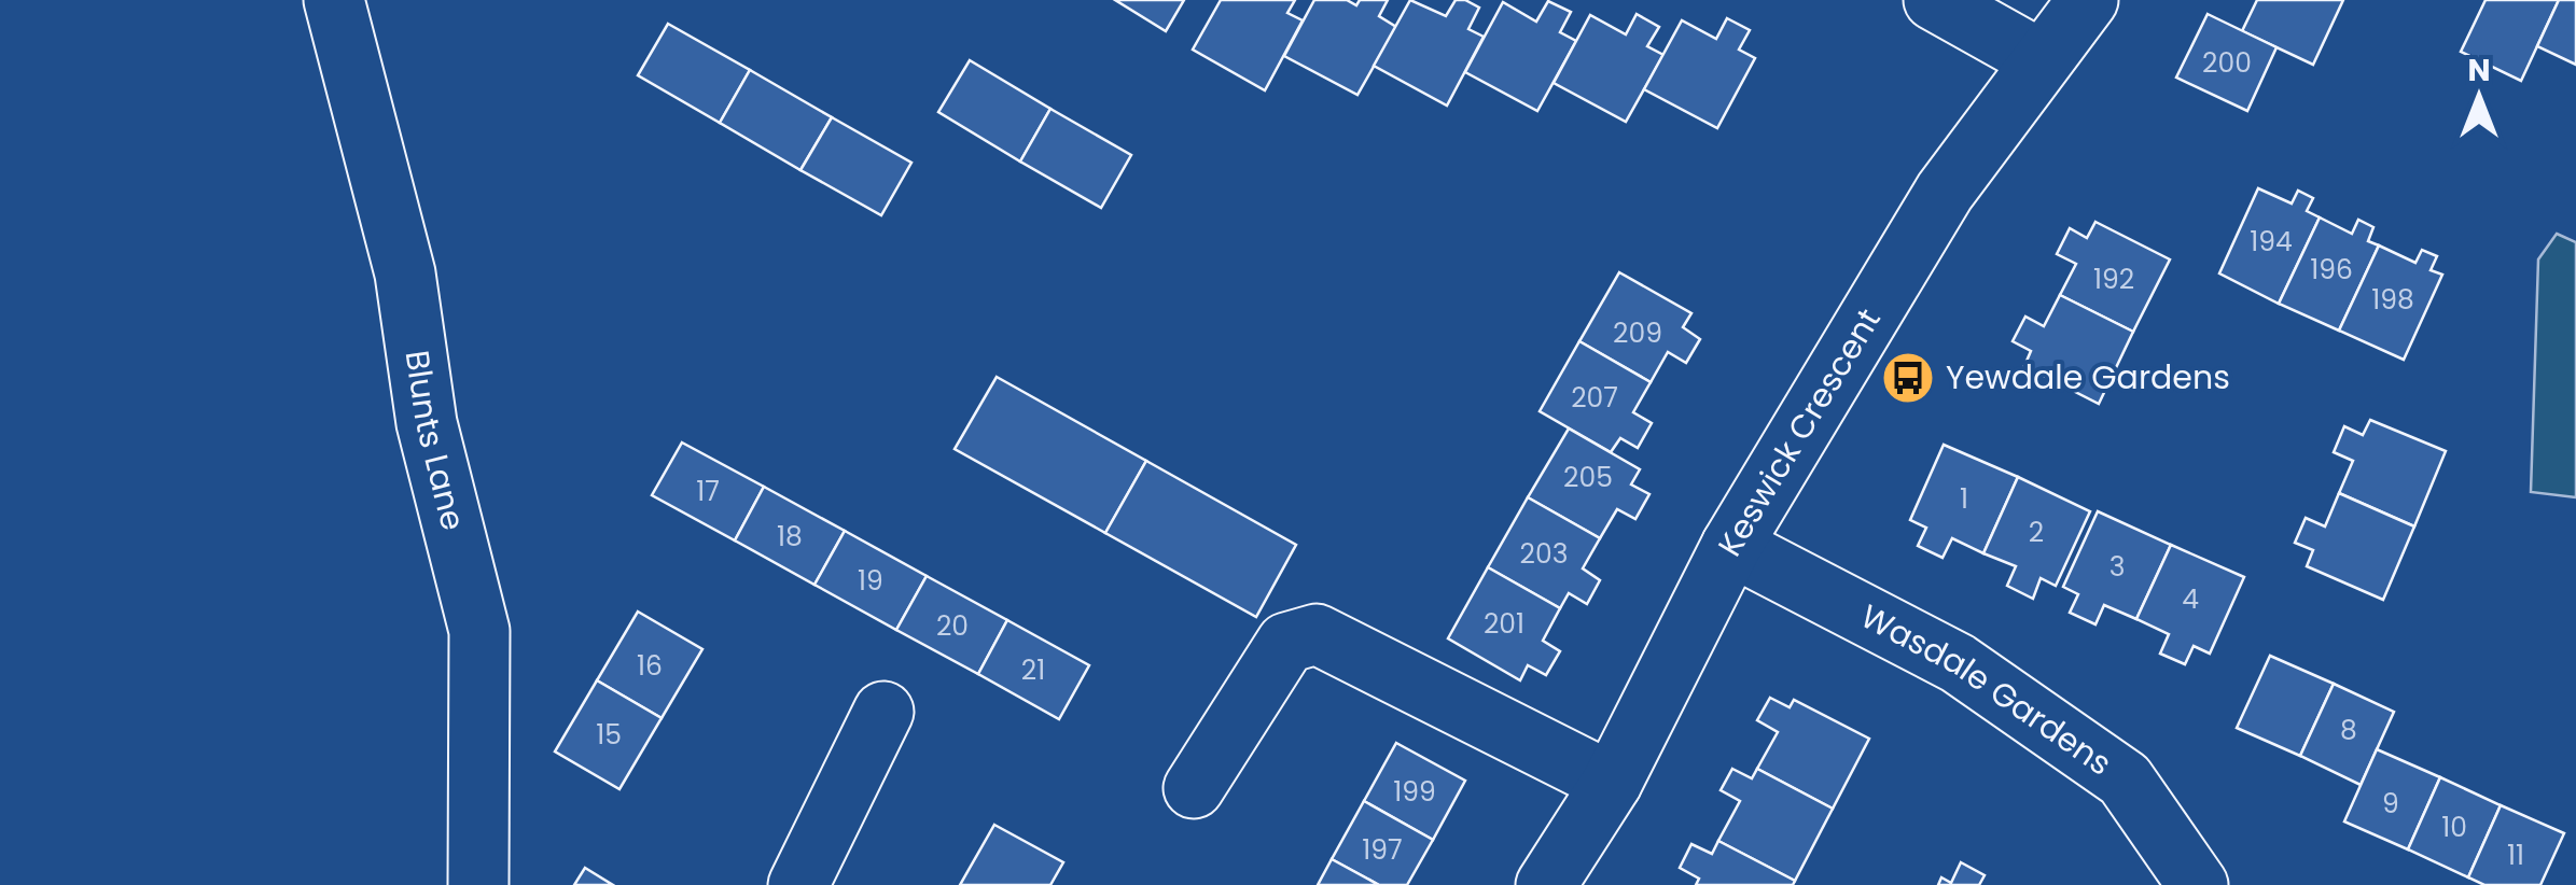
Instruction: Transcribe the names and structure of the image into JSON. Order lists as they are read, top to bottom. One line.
{"streets":{"street":["Keswick Crescent","Blunts Lane","Wasdale Gardens"]},"crossings":[["Keswick Crescent","Wasdale Gardens"]],"places":{"bus stop":["Yewdale Gardens"]},"house_numbers":["200","194","196","192","198","209","207","205","17","1","2","18","203","3","19","4","201","20","16","21","8","15","199","9","10","197","11"],"north":"top"}
